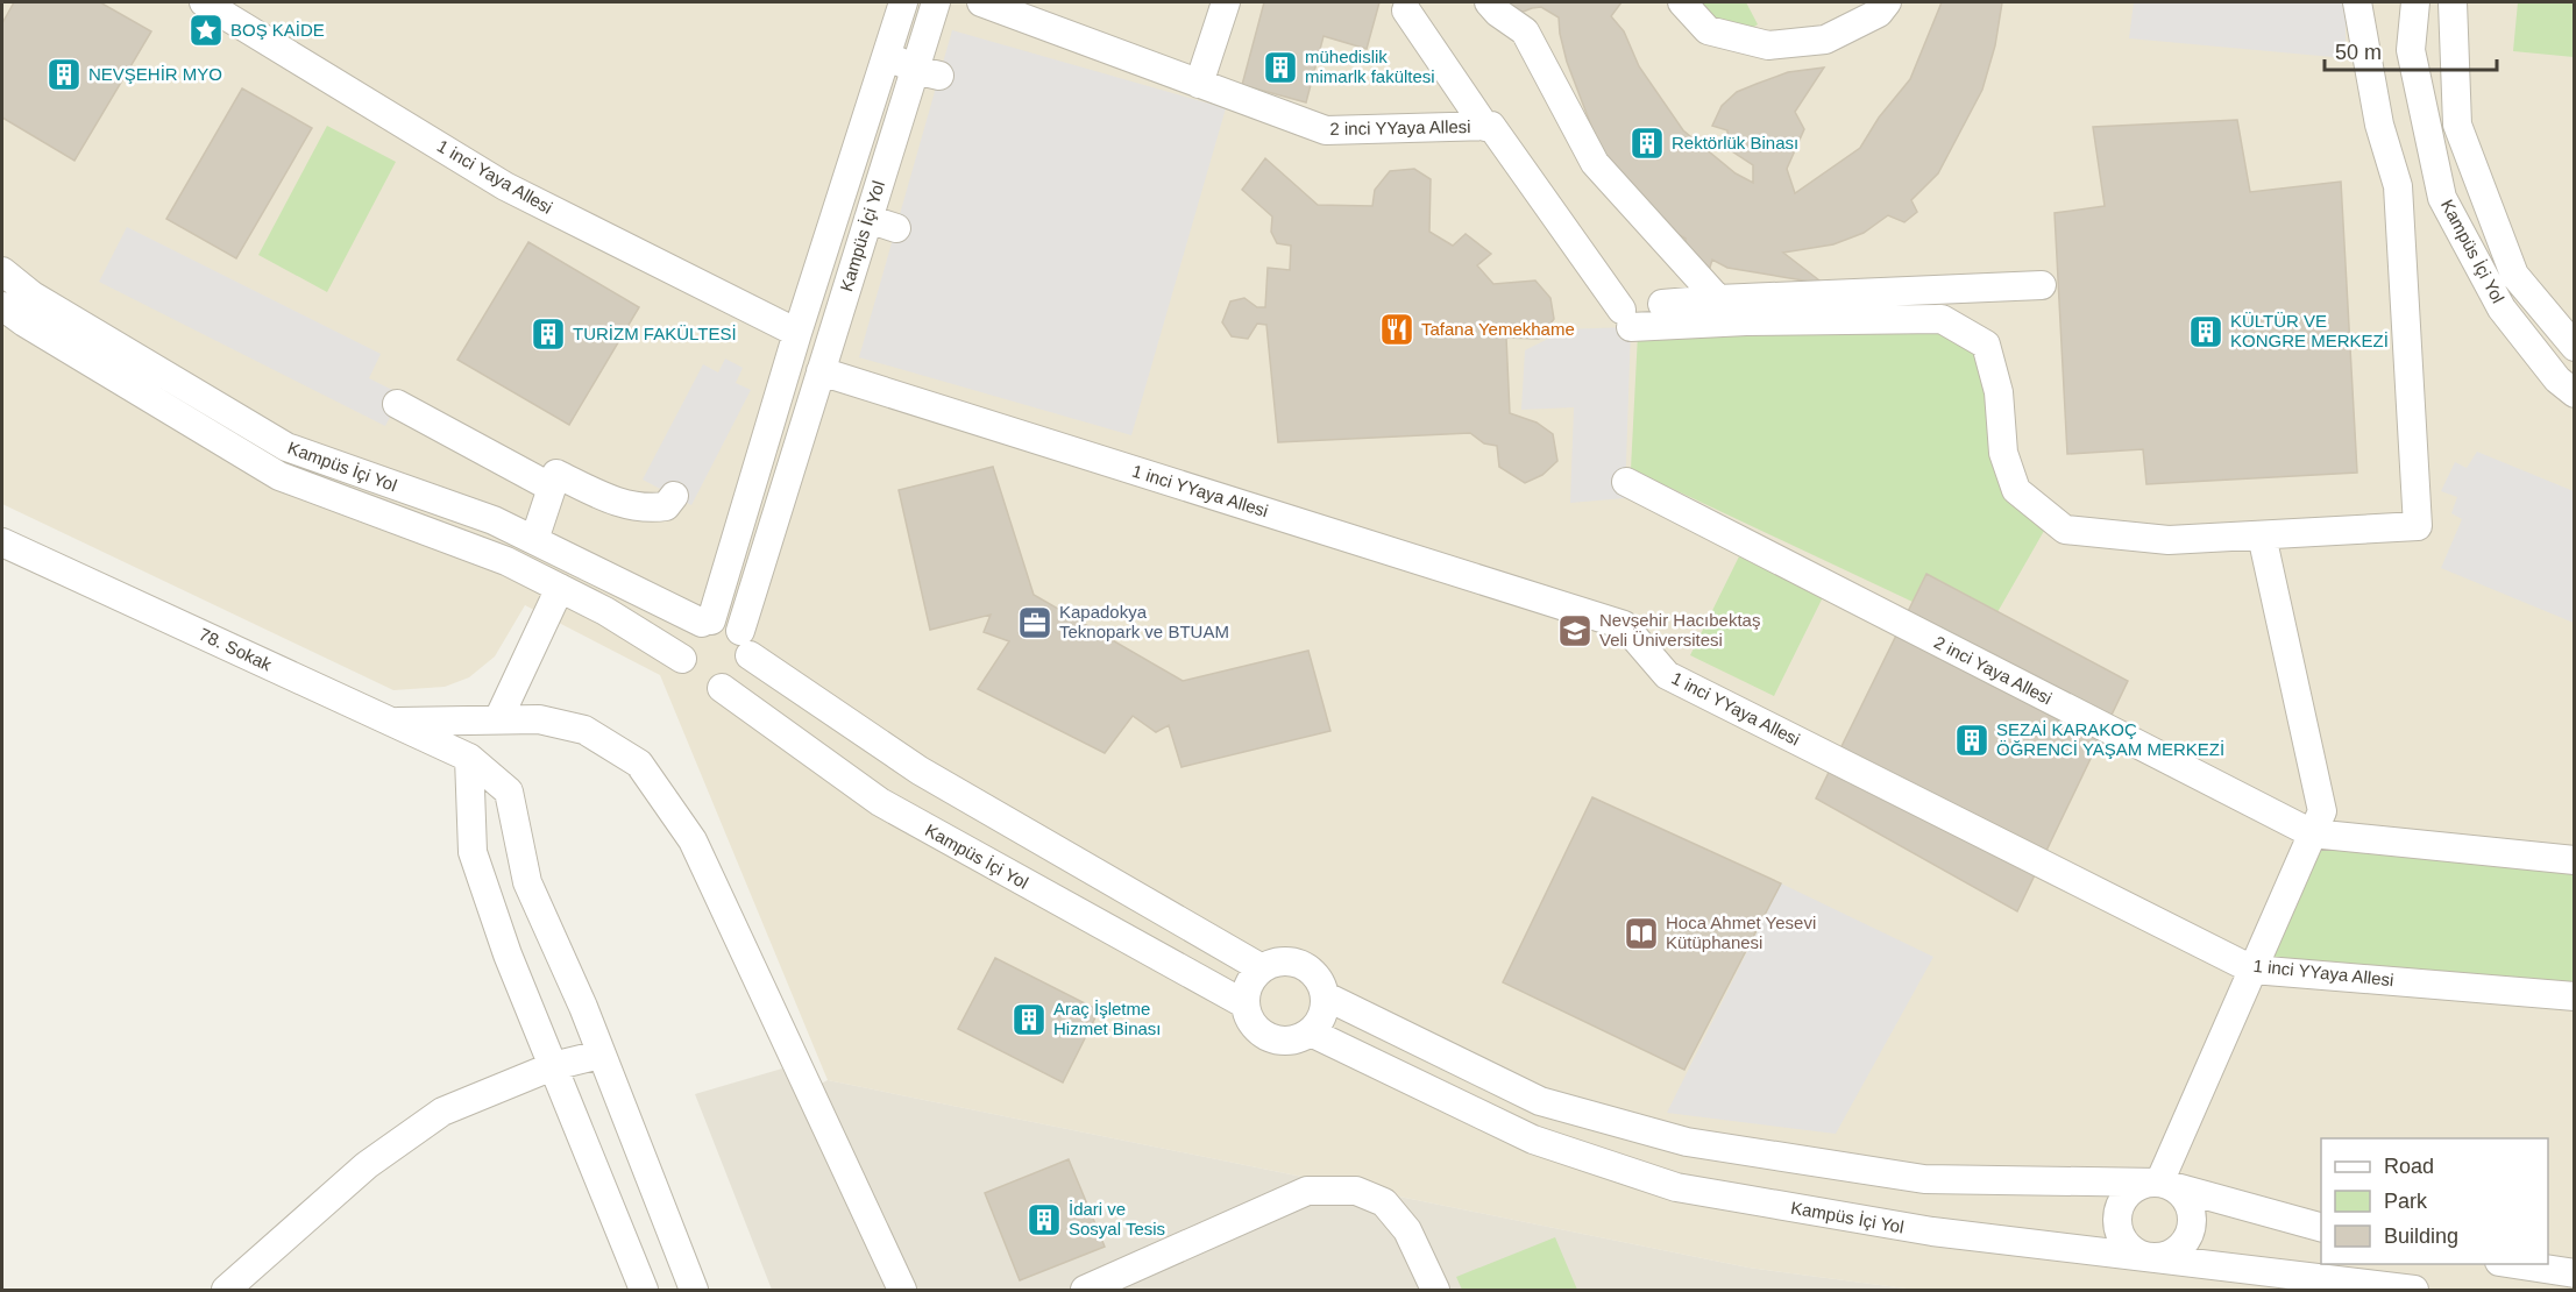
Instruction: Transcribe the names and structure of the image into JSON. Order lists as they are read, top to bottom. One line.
{"streets":{"street":["2 inci YYaya Allesi","1 inci Yaya Allesi","Kampüs İçi Yol","1 inci YYaya Allesi","78. Sokak","2 inci Yaya Allesi"]},"crossings":[["1 inci Yaya Allesi","Kampüs İçi Yol"],["Kampüs İçi Yol","1 inci YYaya Allesi"]],"places":{"place":["BOŞ KAİDE"],"building":["mühedislik mimarlk fakültesi","NEVŞEHİR MYO","Rektörlük Binası","KÜLTÜR VE KONGRE MERKEZİ","TURİZM FAKÜLTESİ","SEZAİ KARAKOÇ ÖĞRENCİ YAŞAM MERKEZİ","Araç İşletme Hizmet Binası","İdari ve Sosyal Tesis"],"restaurant":["Tafana Yemekhame"],"office":["Kapadokya Teknopark ve BTUAM"],"school or university":["Nevşehir Hacıbektaş Veli Üniversitesi"],"library":["Hoca Ahmet Yesevi Kütüphanesi"]},"legend":["Road","Park","Building"],"scale_bar":"50 m"}
